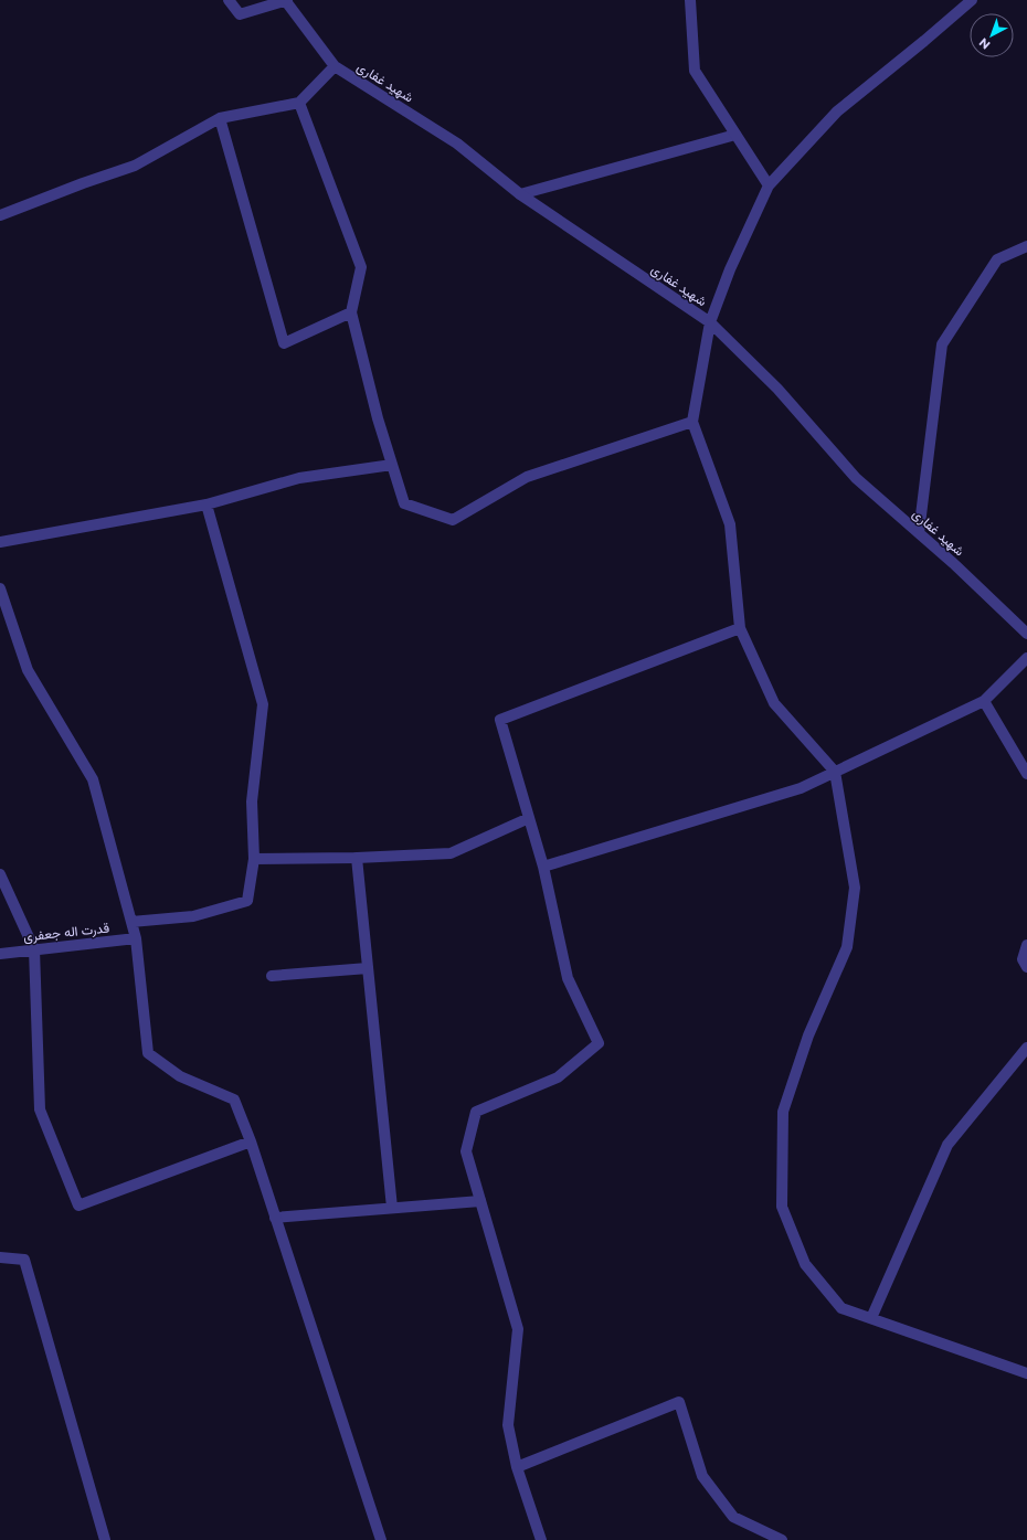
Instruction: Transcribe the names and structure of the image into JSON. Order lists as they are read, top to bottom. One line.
{"streets":{"street":["شهید غفاری","قدرت اله جعفری"]},"north":"bottom left"}
